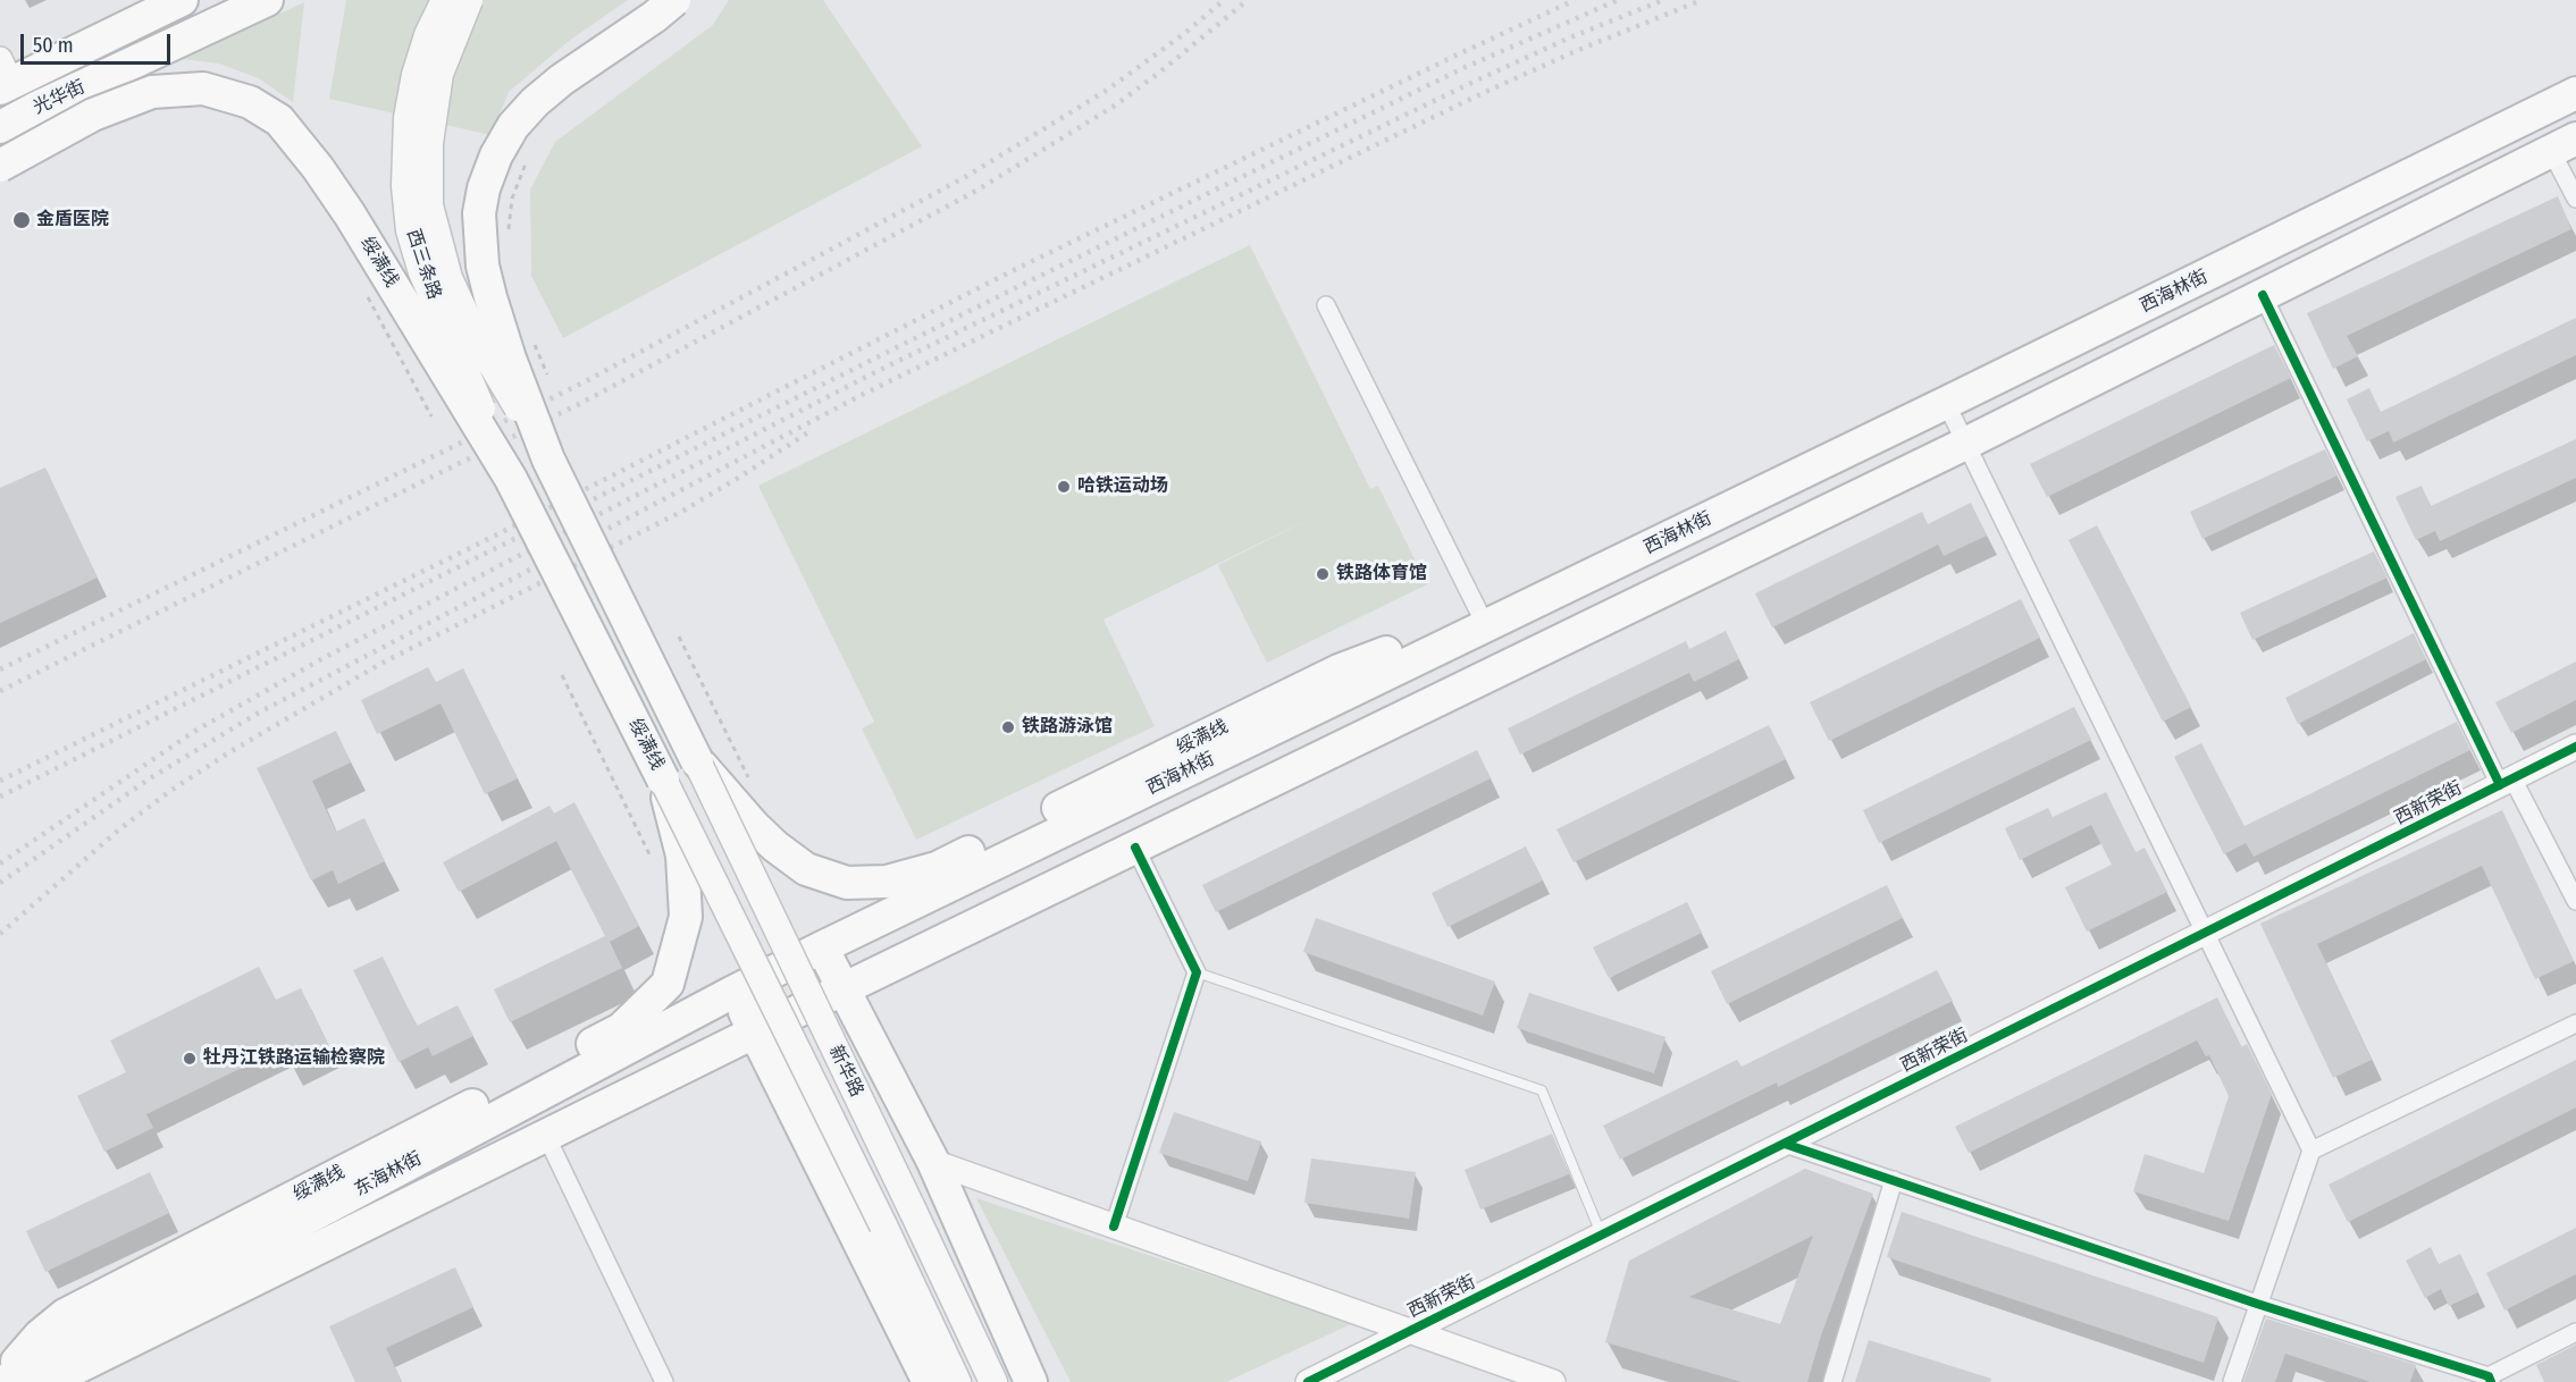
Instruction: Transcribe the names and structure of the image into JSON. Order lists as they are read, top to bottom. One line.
{"streets":{"highway":["光华街","绥满线","西海林街","东海林街"],"main road":["西三条路","新华路"],"street":["西新荣街"]},"crossings":[["绥满线","西三条路"],["绥满线","西海林街"],["绥满线","新华路"],["绥满线","东海林街"],["西海林街","东海林街"]],"places":["金盾医院","哈铁运动场","铁路体育馆","铁路游泳馆","牡丹江铁路运输检察院"],"scale_bar":"50 m"}
